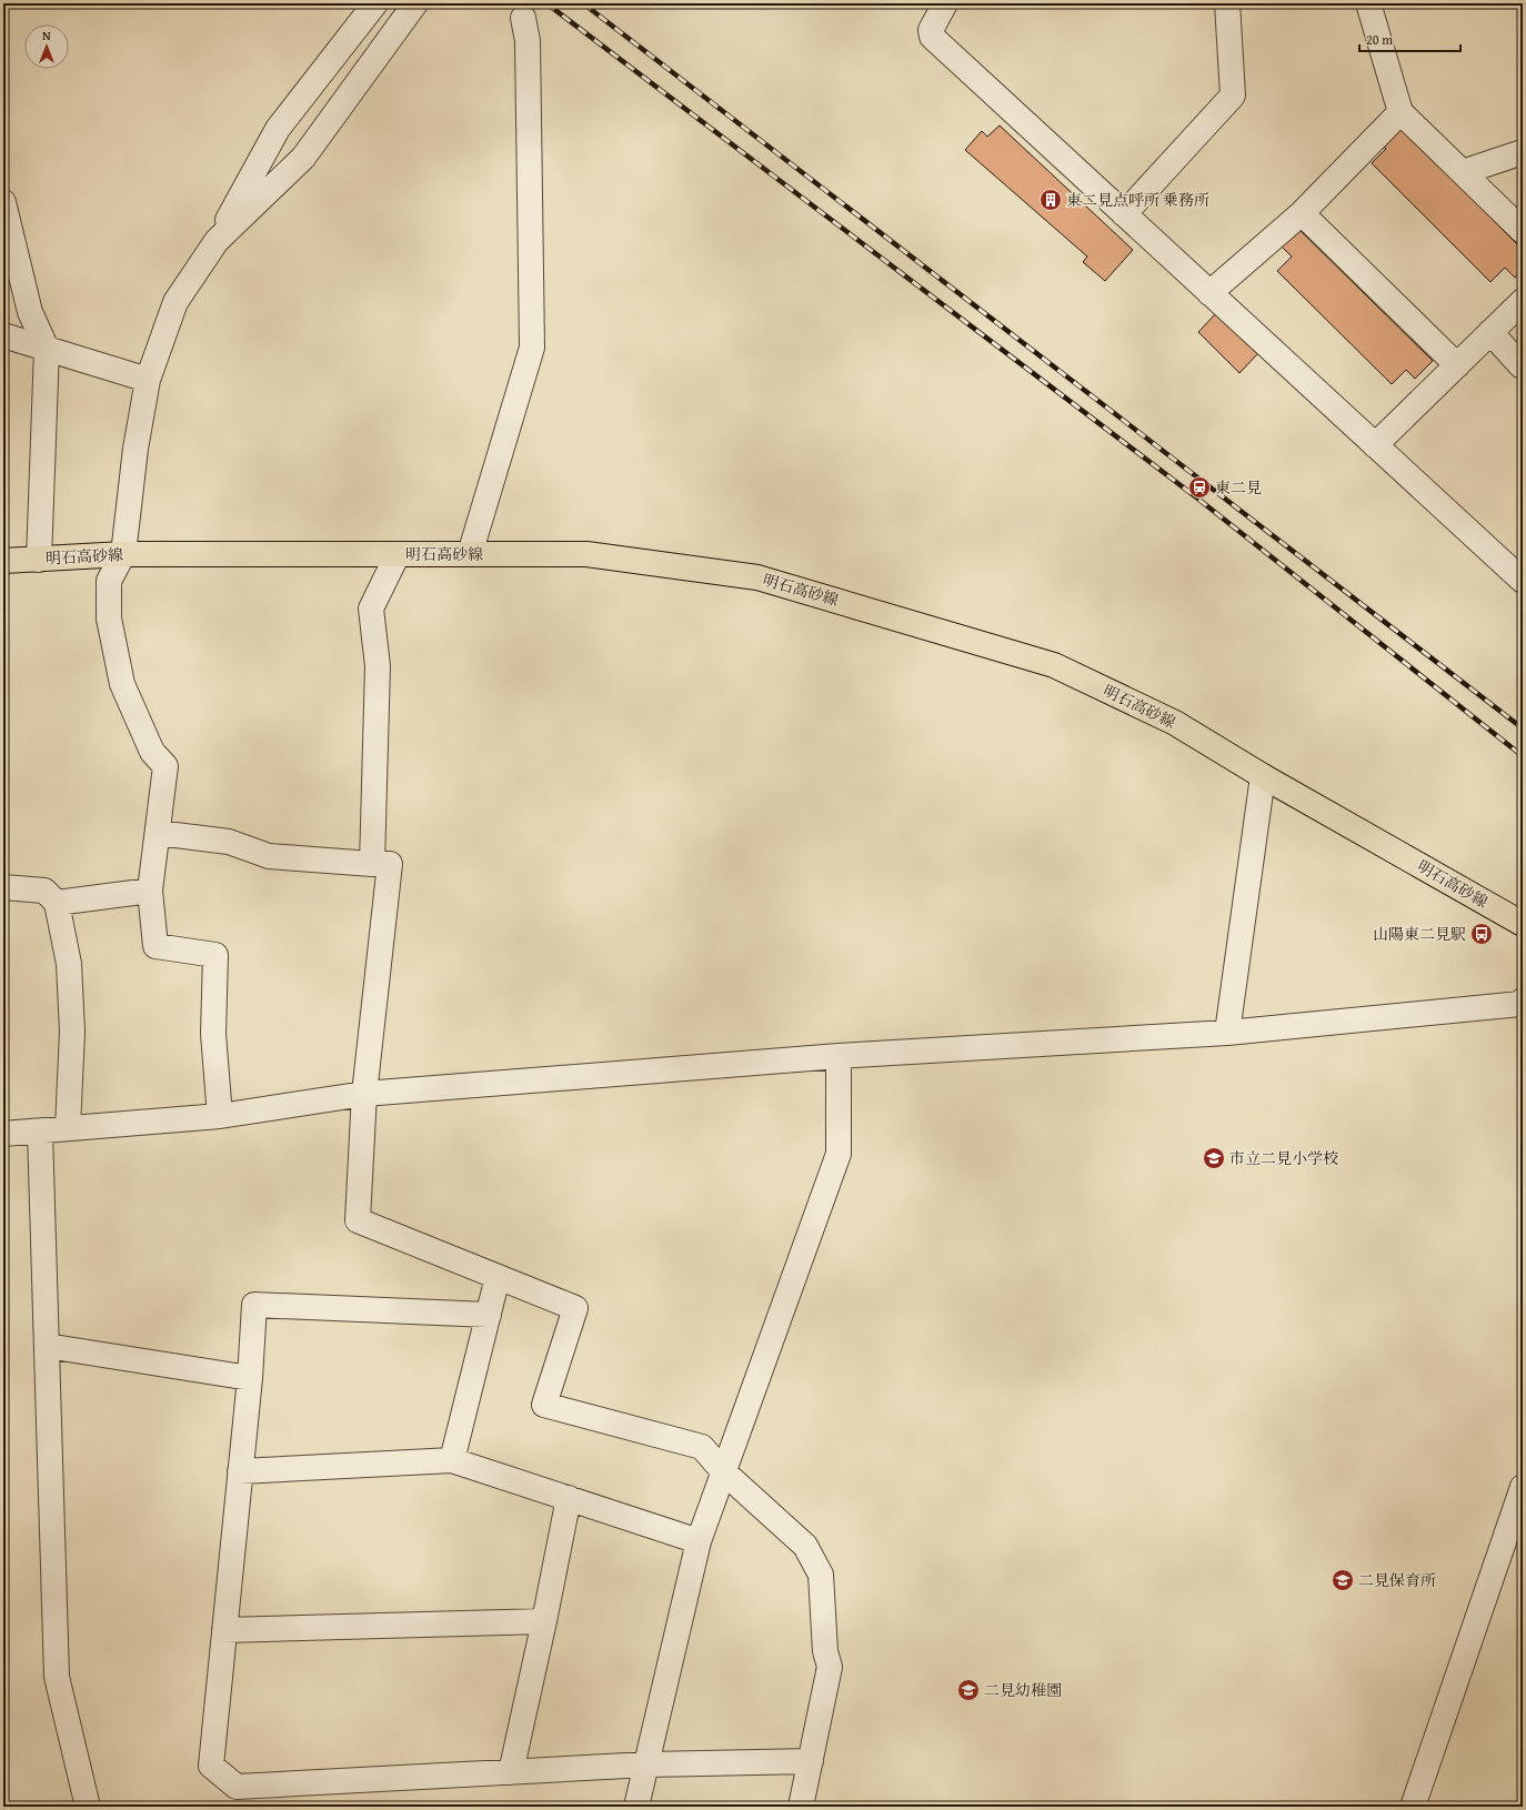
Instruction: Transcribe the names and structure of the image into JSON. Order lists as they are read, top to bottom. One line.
{"streets":{"main road":["明石高砂線"]},"places":{"building":["東二見点呼所 乗務所"],"station":["東二見"],"bus stop":["山陽東二見駅"],"school or university":["市立二見小学校","二見保育所","二見幼稚園"]},"scale_bar":"20 m","north":"top"}
